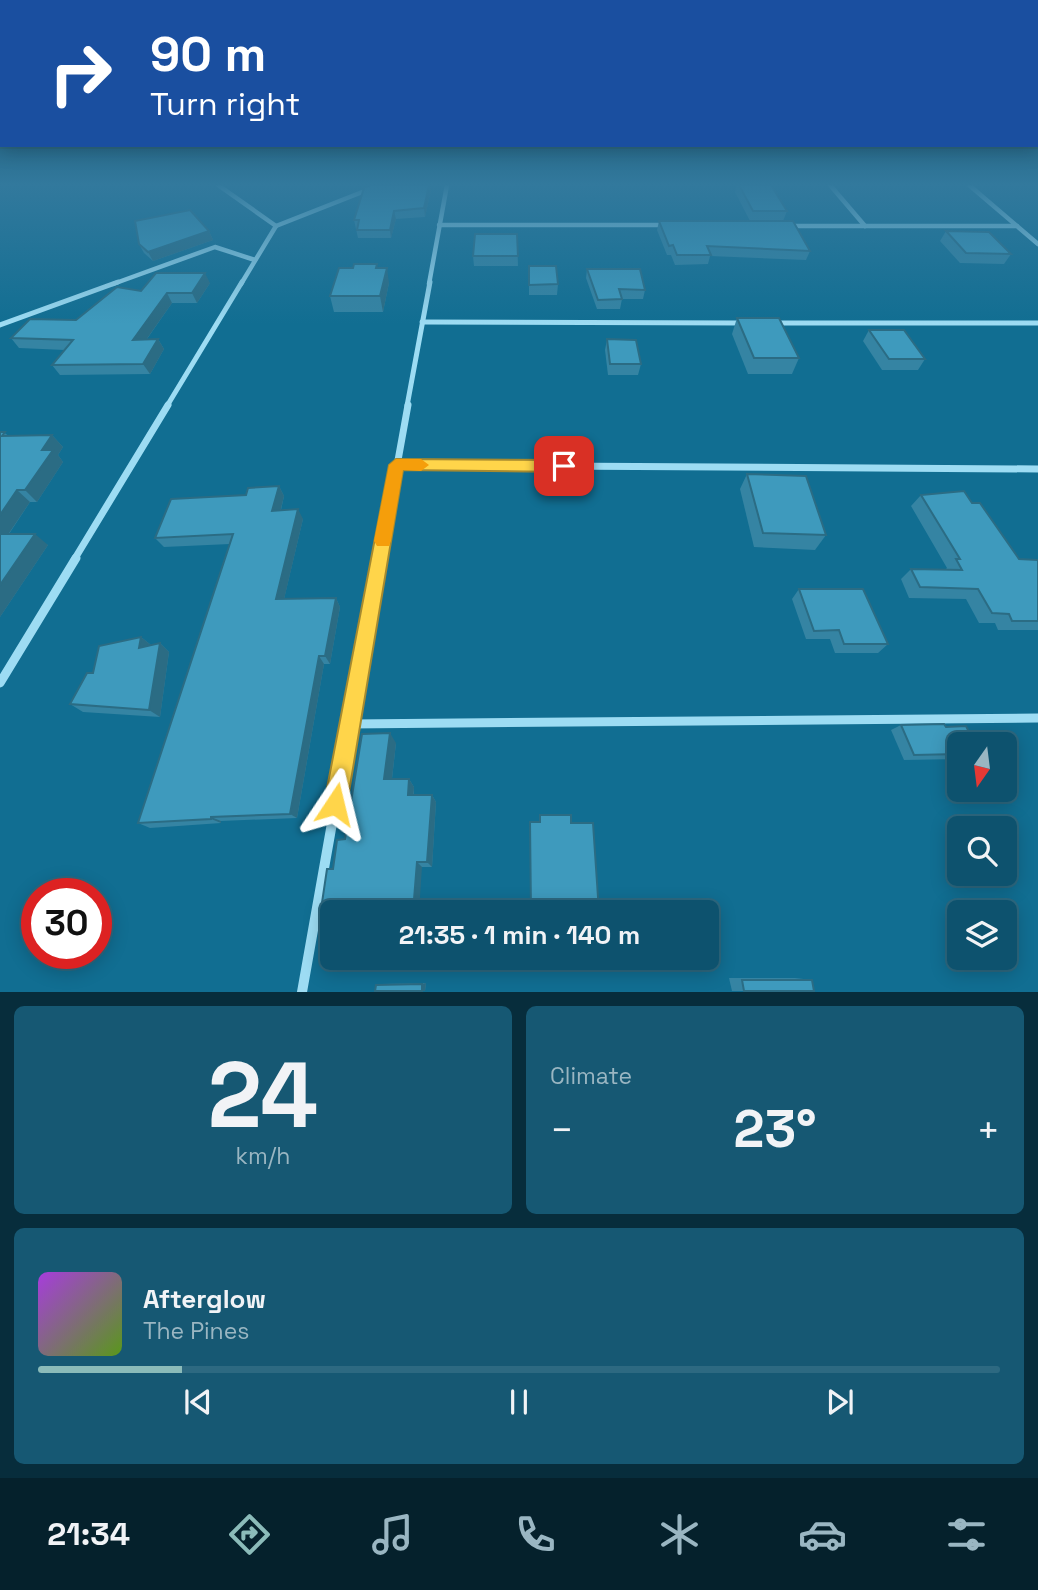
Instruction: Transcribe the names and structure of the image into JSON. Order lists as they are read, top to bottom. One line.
{"north":"bottom","page":{"turn":["90 m","Turn right"],"limit":"30","trip":"21:35 · 1 min · 140 m","tile":[["24","km/h"],"Climate"],"heat":["−","23°","+"],"song":["Afterglow","The Pines"],"tabs":"21:34"}}
